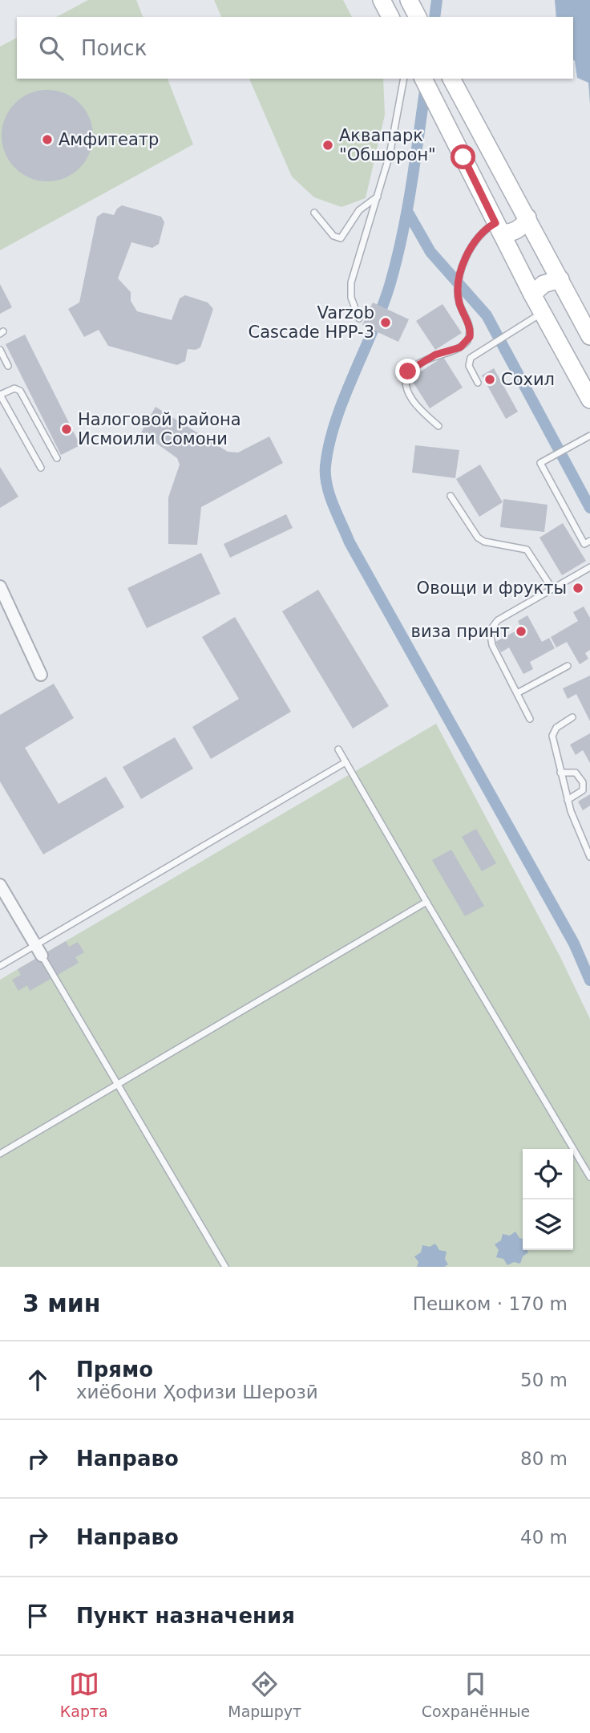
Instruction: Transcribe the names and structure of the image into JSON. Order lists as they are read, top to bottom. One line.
{"places":["Aмфитеатр","Аквапарк \"Обшорон\"","Varzob Cascade HPP-3","Сохил","Налоговой района Исмоили Сомони","Овощи и фрукты","виза принт"],"page":{"search":"Поиск","heading":["3 мин","Пешком · 170 m"],"list":[["Прямо","хиёбони Ҳофизи Шерозӣ","50 m"],["Направо","80 m"],["Направо","40 m"],"Пункт назначения"],"nav":["Карта","Маршрут","Сохранённые"]}}
